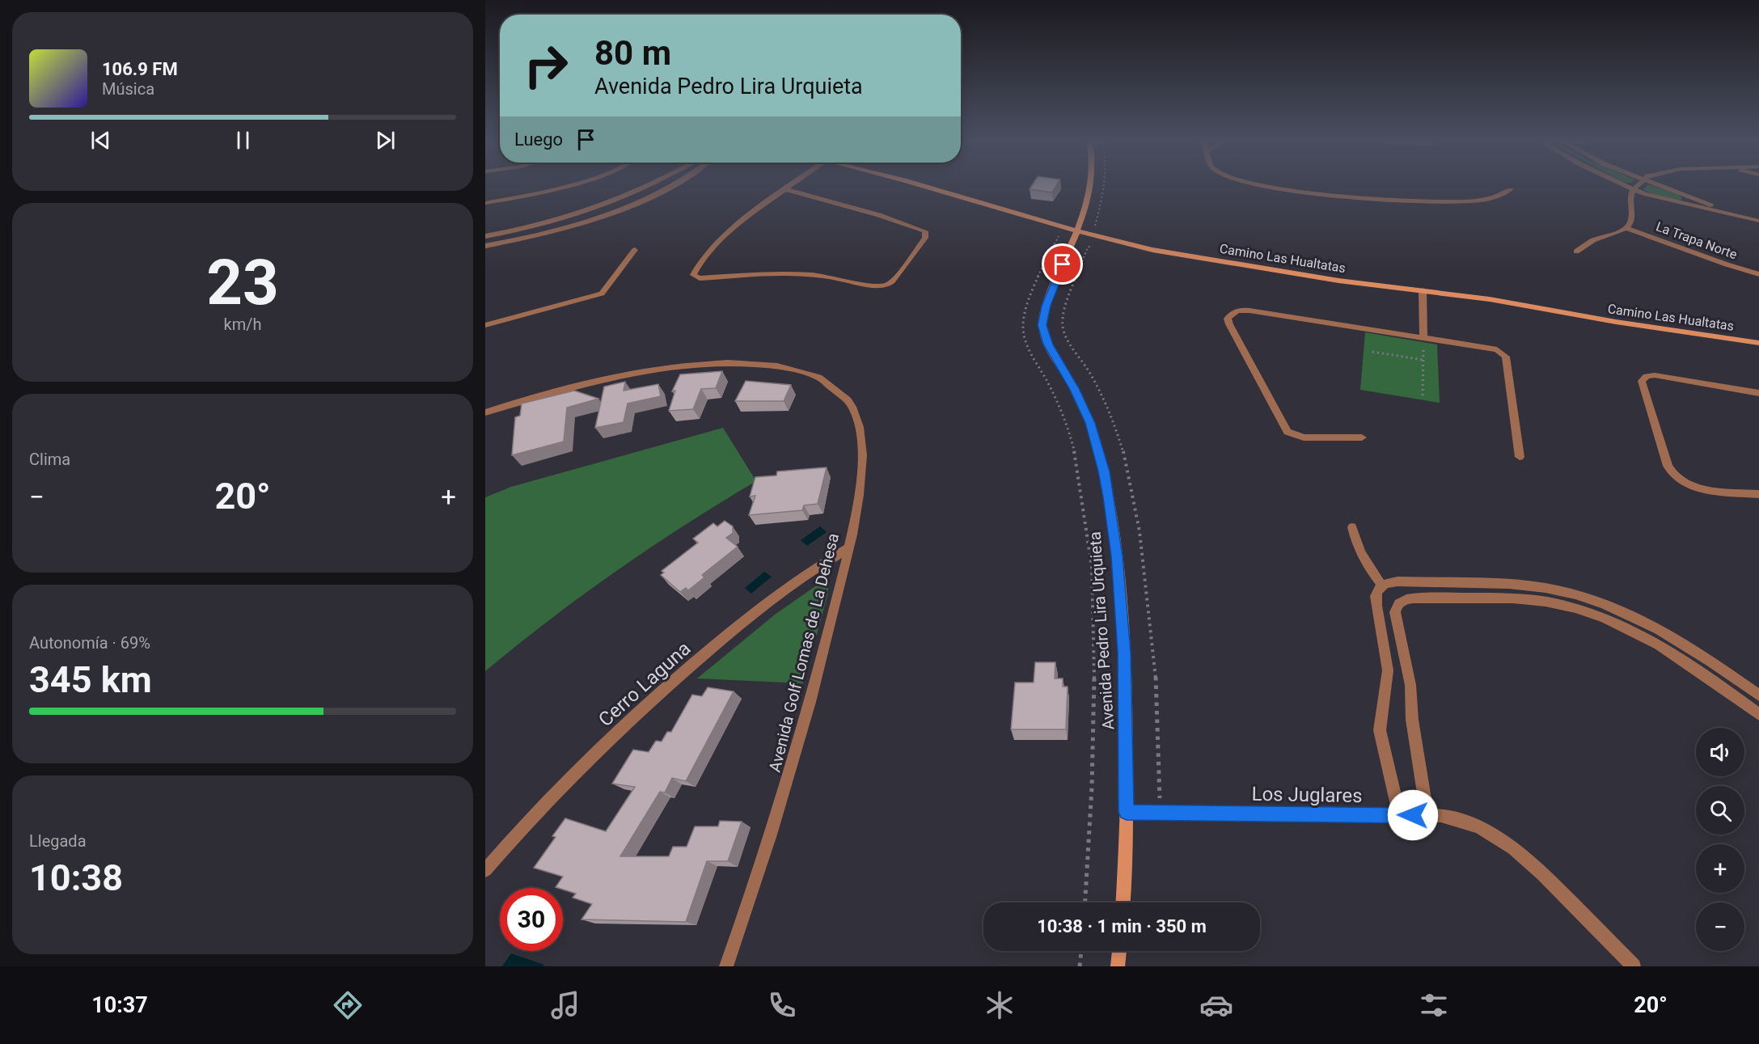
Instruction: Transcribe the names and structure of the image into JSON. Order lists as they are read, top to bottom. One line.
{"streets":{"street":["La Trapa Norte","Camino Las Hualtatas","Avenida Pedro Lira Urquieta","Avenida Golf Lomas de La Dehesa","Cerro Laguna","Los Juglares"]},"crossings":[["Camino Las Hualtatas","Avenida Pedro Lira Urquieta"],["Avenida Pedro Lira Urquieta","Los Juglares"],["Avenida Golf Lomas de La Dehesa","Cerro Laguna"]],"page":{"turn":["80 m","Avenida Pedro Lira Urquieta"],"song":["106.9 FM","Música"],"then":"Luego","tile":[["23","km/h"],"Clima",["Autonomía · 69%","345 km"],["Llegada","10:38"]],"heat":["−","20°","+"],"map_buttons":["+","−"],"limit":"30","trip":"10:38 · 1 min · 350 m","tabs":["10:37","20°"]}}
